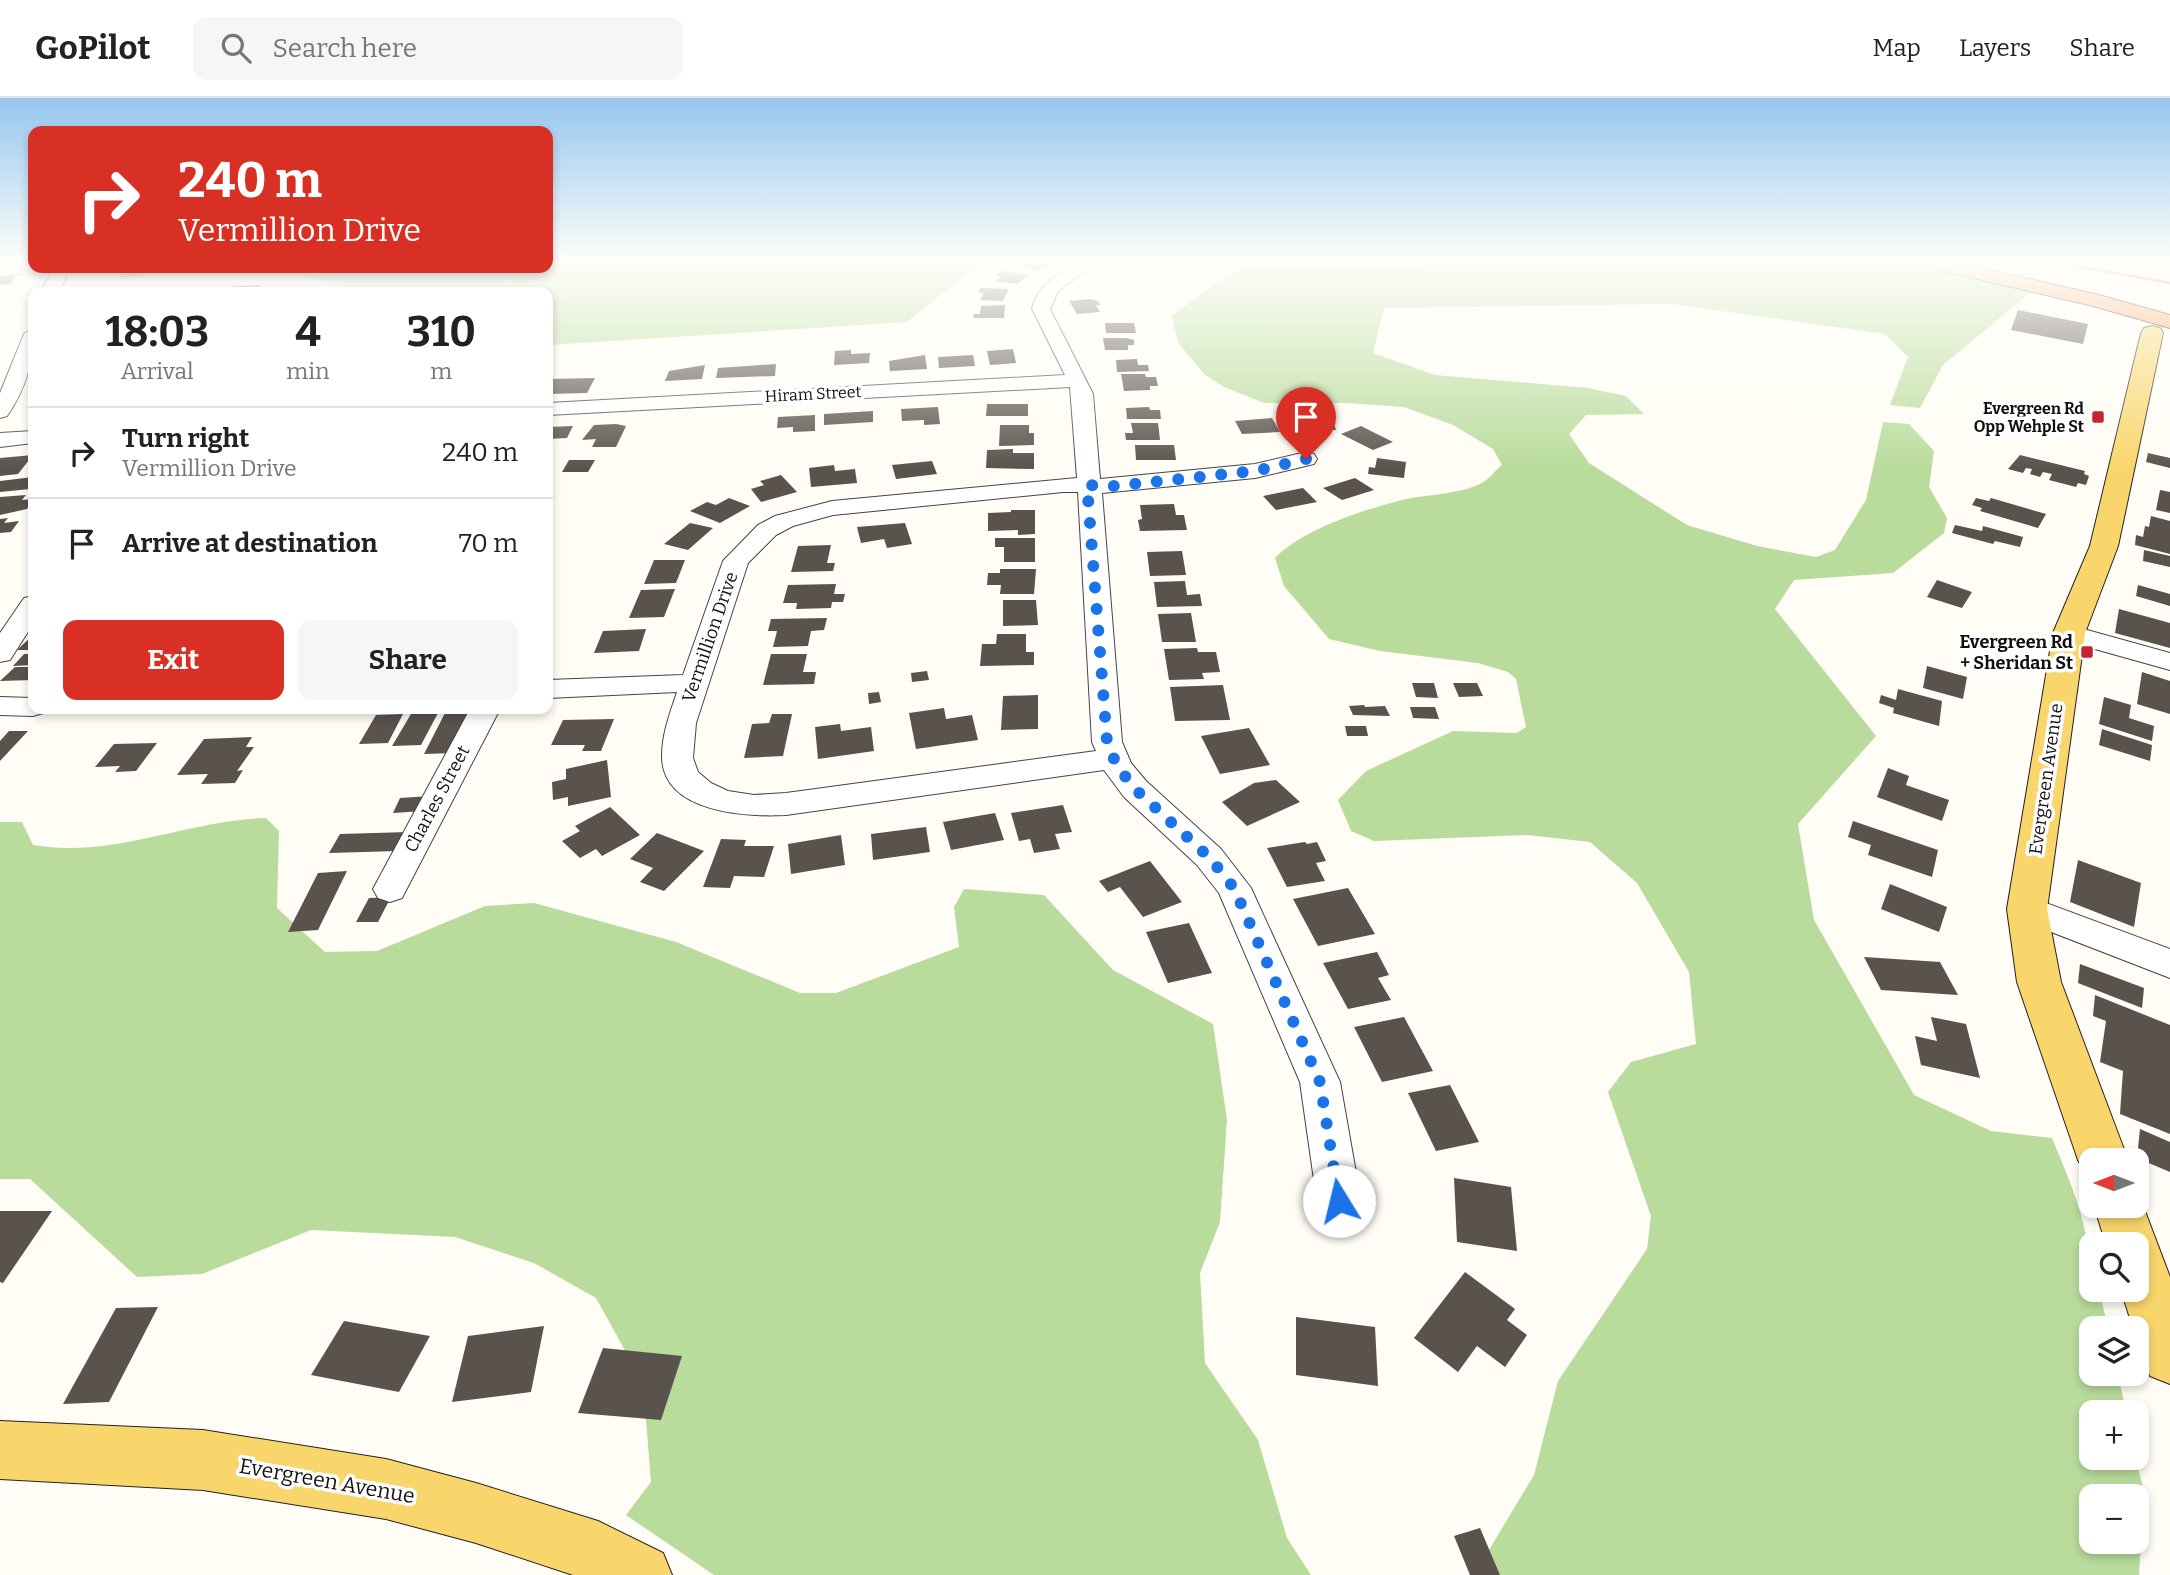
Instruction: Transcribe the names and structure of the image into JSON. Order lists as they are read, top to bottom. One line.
{"streets":{"main road":["Evergreen Avenue"],"street":["Hiram Street","Vermillion Drive","Charles Street"]},"places":{"transit":["Evergreen Rd Opp Wehple St","Evergreen Rd + Sheridan St"]},"north":"left","page":{"header":"GoPilot","search":"Search here","nav":["Map","Layers","Share"],"turn":["240 m","Vermillion Drive"],"eta":["18:03","Arrival","4","min","310","m"],"list":[{"name":"Turn right","note":"Vermillion Drive","value":"240 m"},{"name":"Arrive at destination","value":"70 m"}],"buttons":["Exit","Share"],"map_buttons":["+","−"]}}
